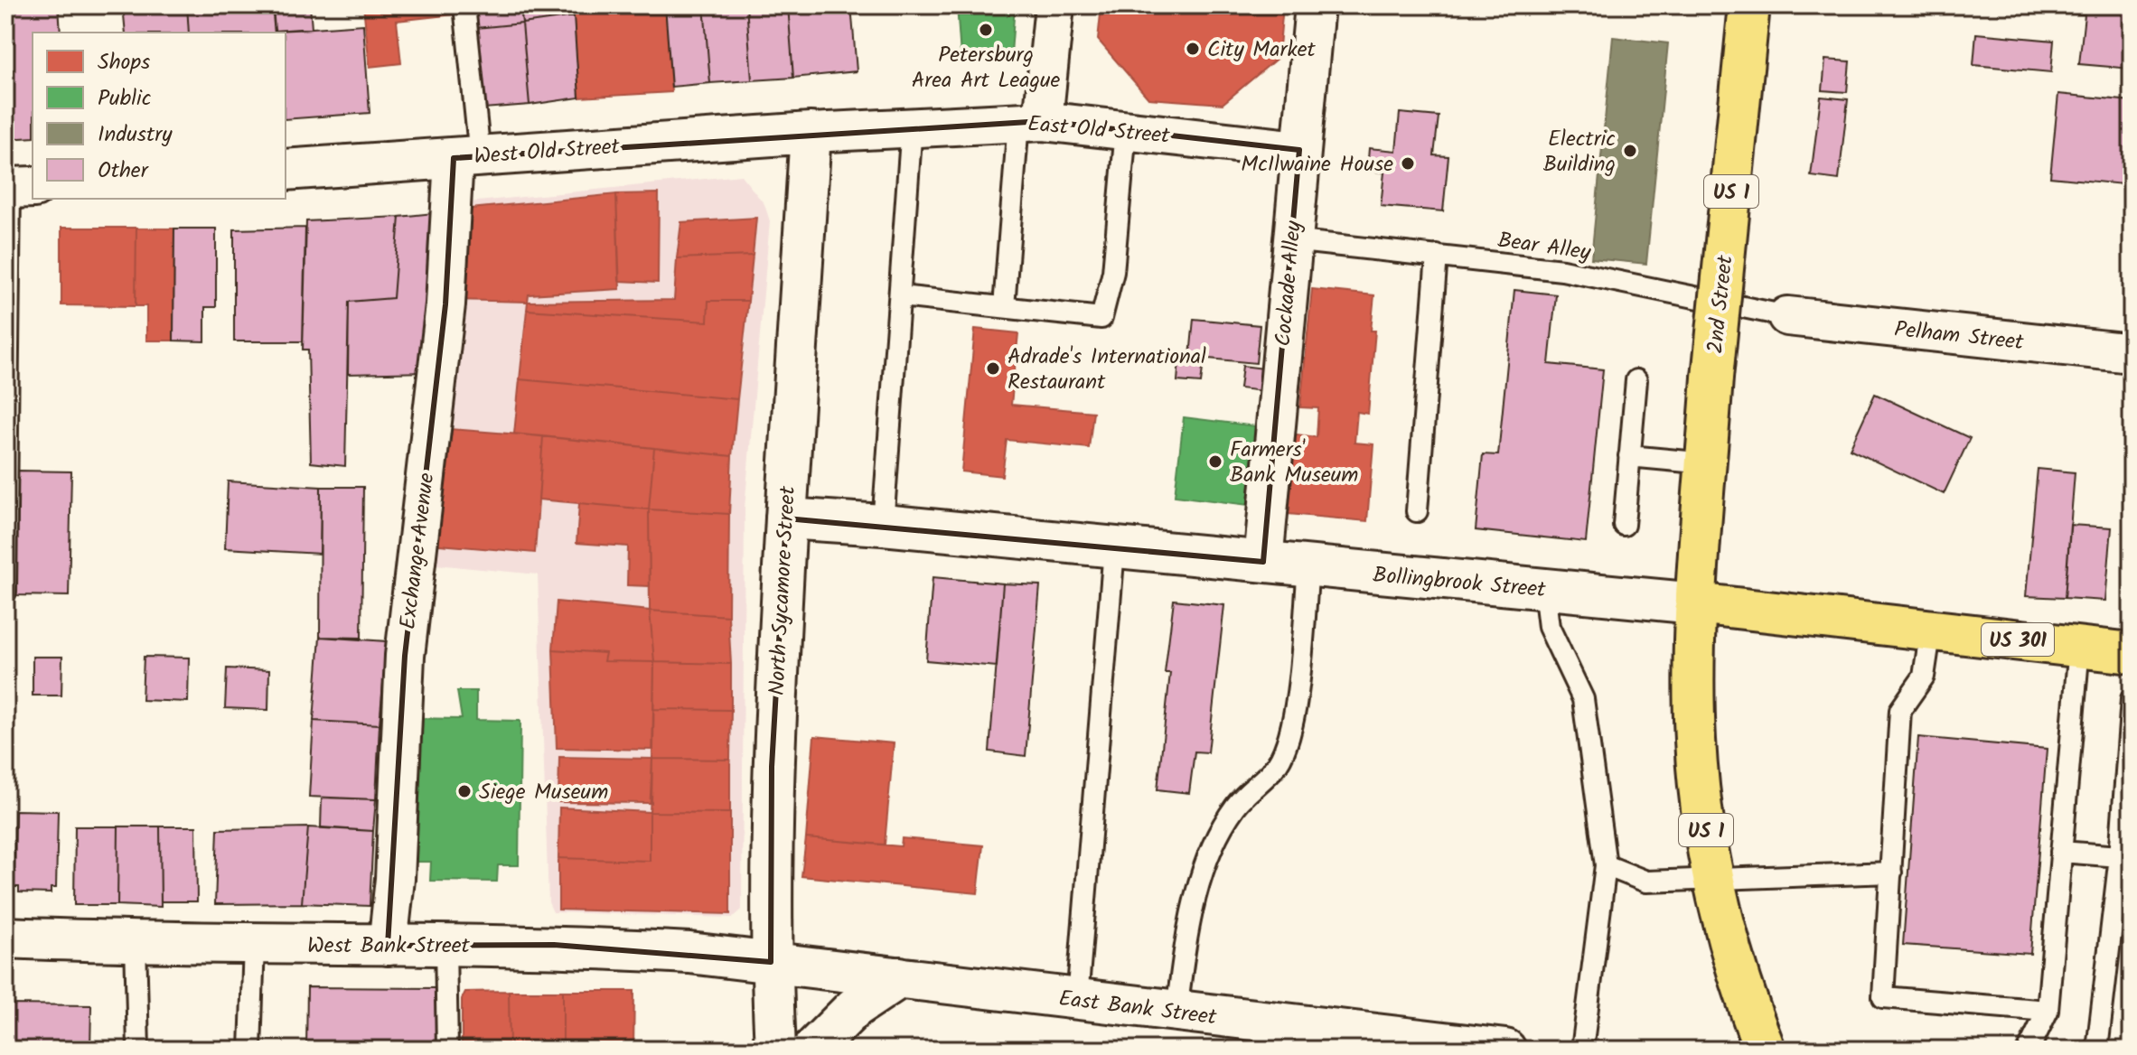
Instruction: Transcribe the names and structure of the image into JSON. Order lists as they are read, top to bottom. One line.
{"streets":{"main road":["US 1","2nd Street","Bollingbrook Street","US 301"],"street":["East Old Street","West Old Street","Cockade Alley","Pelham Street","Exchange Avenue","North Sycamore Street","West Bank Street","East Bank Street"],"lane":["Bear Alley"]},"crossings":[["East Old Street","West Old Street"],["East Old Street","Cockade Alley"],["East Old Street","North Sycamore Street"],["West Old Street","Exchange Avenue"],["West Old Street","North Sycamore Street"],["US 1","2nd Street"],["US 1","Bollingbrook Street"],["Bear Alley","Cockade Alley"],["Bear Alley","Pelham Street"],["Cockade Alley","Bollingbrook Street"],["2nd Street","Bollingbrook Street"],["Exchange Avenue","West Bank Street"],["Bollingbrook Street","North Sycamore Street"],["North Sycamore Street","West Bank Street"],["North Sycamore Street","East Bank Street"],["West Bank Street","East Bank Street"]],"places":["Petersburg Area Art League","City Market","Electric Building","McIlwaine House","Adrade's International Restaurant","Farmers' Bank Museum","Siege Museum"],"legend":["Shops","Public","Industry","Other"]}
